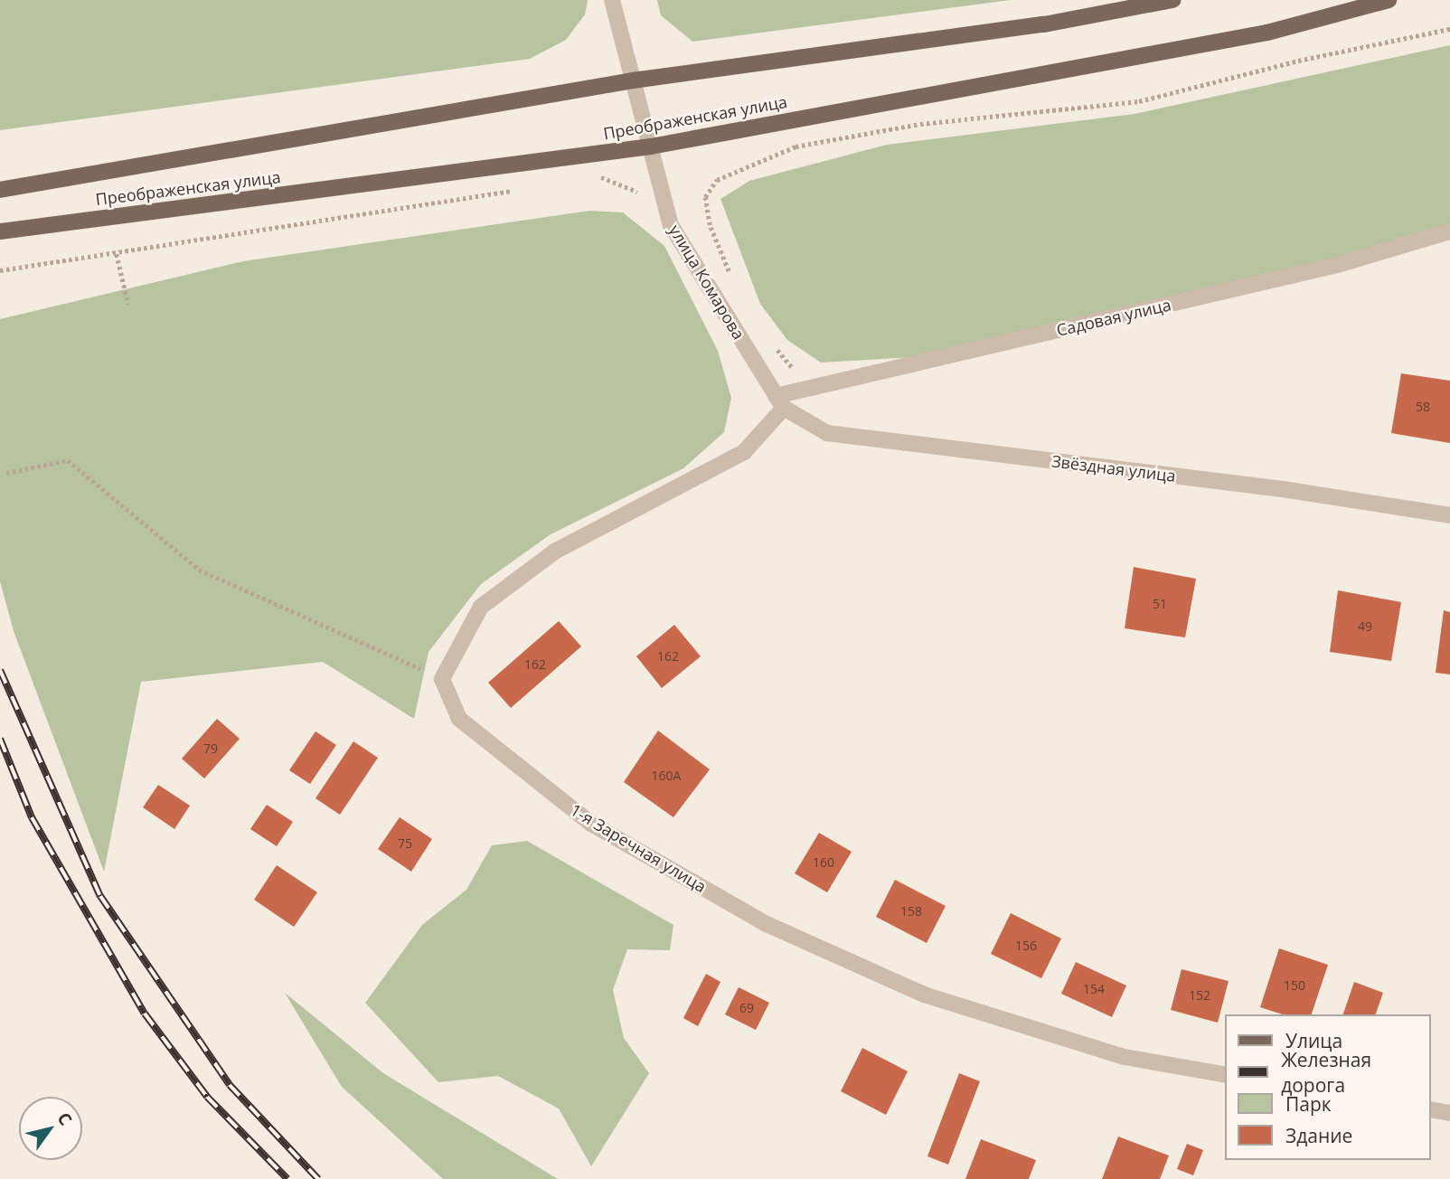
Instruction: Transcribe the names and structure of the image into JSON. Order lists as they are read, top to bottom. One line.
{"streets":{"main road":["Преображенская улица"],"street":["улица Комарова","Садовая улица","Звёздная улица","1-я Заречная улица"]},"crossings":[["Преображенская улица","улица Комарова"],["улица Комарова","Садовая улица"],["улица Комарова","Звёздная улица"],["Садовая улица","Звёздная улица"]],"house_numbers":["58","51","49","162","162","79","160А","75","160","158","156","150","154","152","69"],"legend":["Улица","Железная дорога","Парк","Здание"],"north":"top right"}
